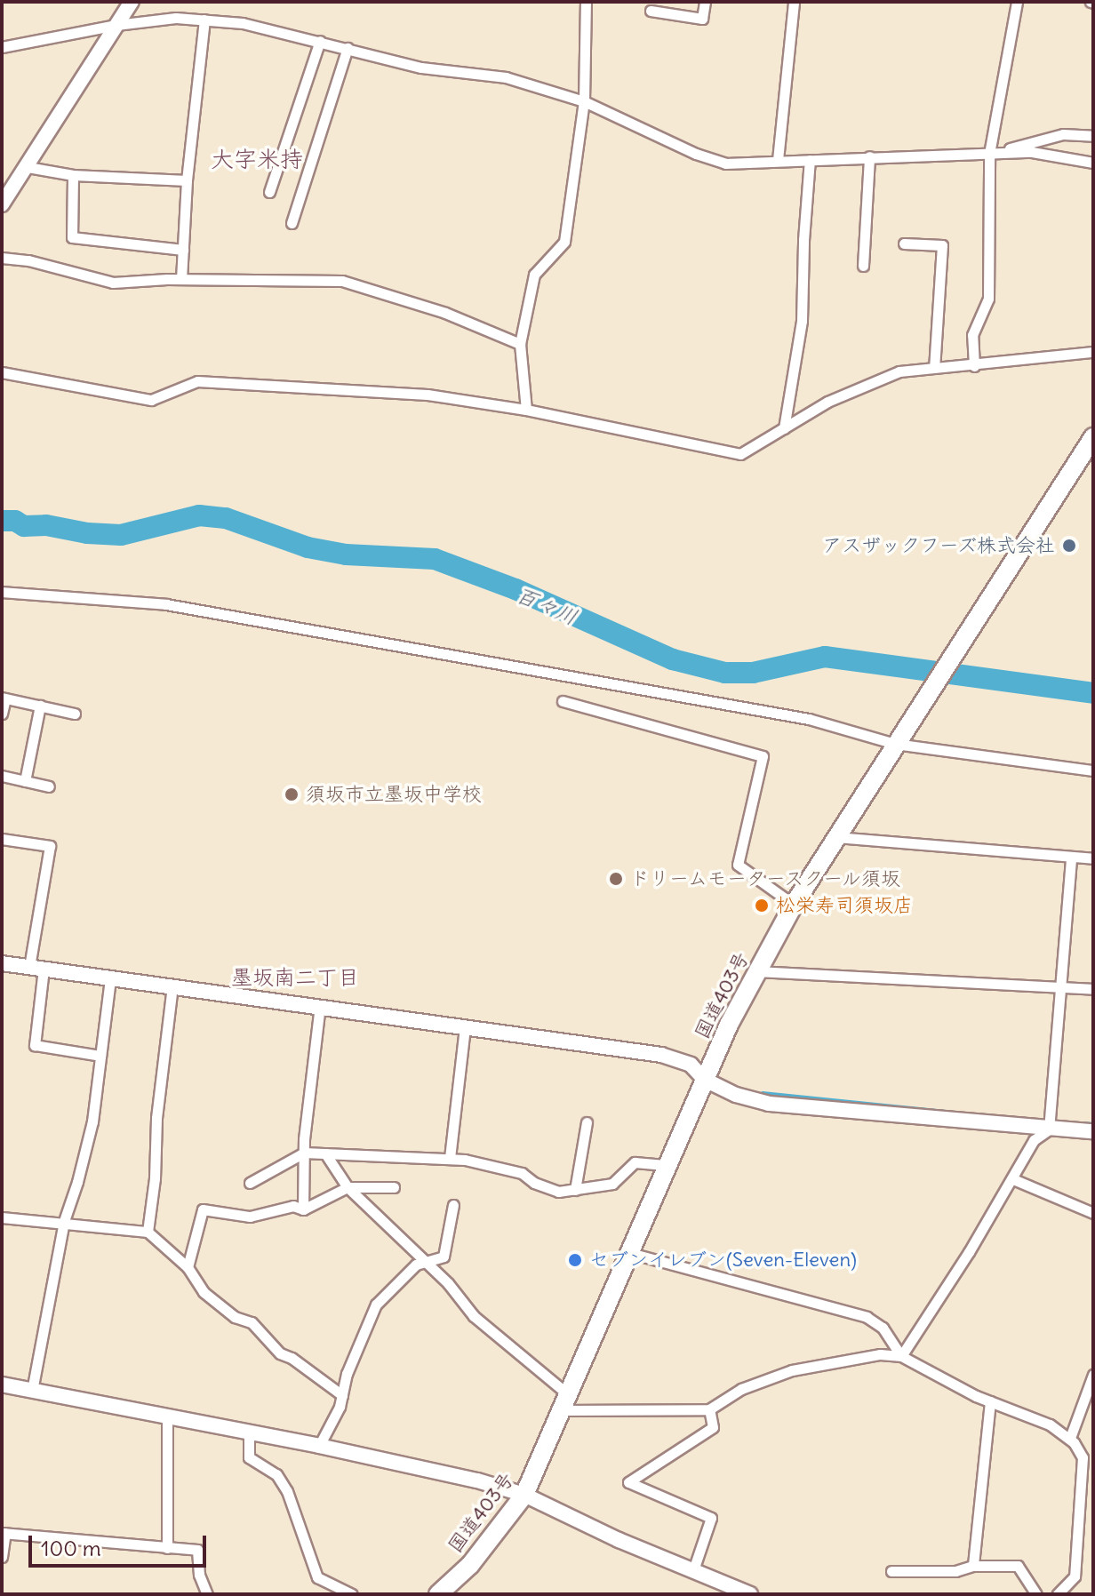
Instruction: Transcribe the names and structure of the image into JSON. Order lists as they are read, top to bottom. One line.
{"streets":{"highway":["国道403号"]},"districts":["大字米持","墨坂南二丁目"],"water":["百々川"],"places":["アスザックフーズ株式会社","須坂市立墨坂中学校","ドリームモータースクール須坂","松栄寿司須坂店","セブンイレブン(Seven-Eleven)"],"scale_bar":"100 m"}
